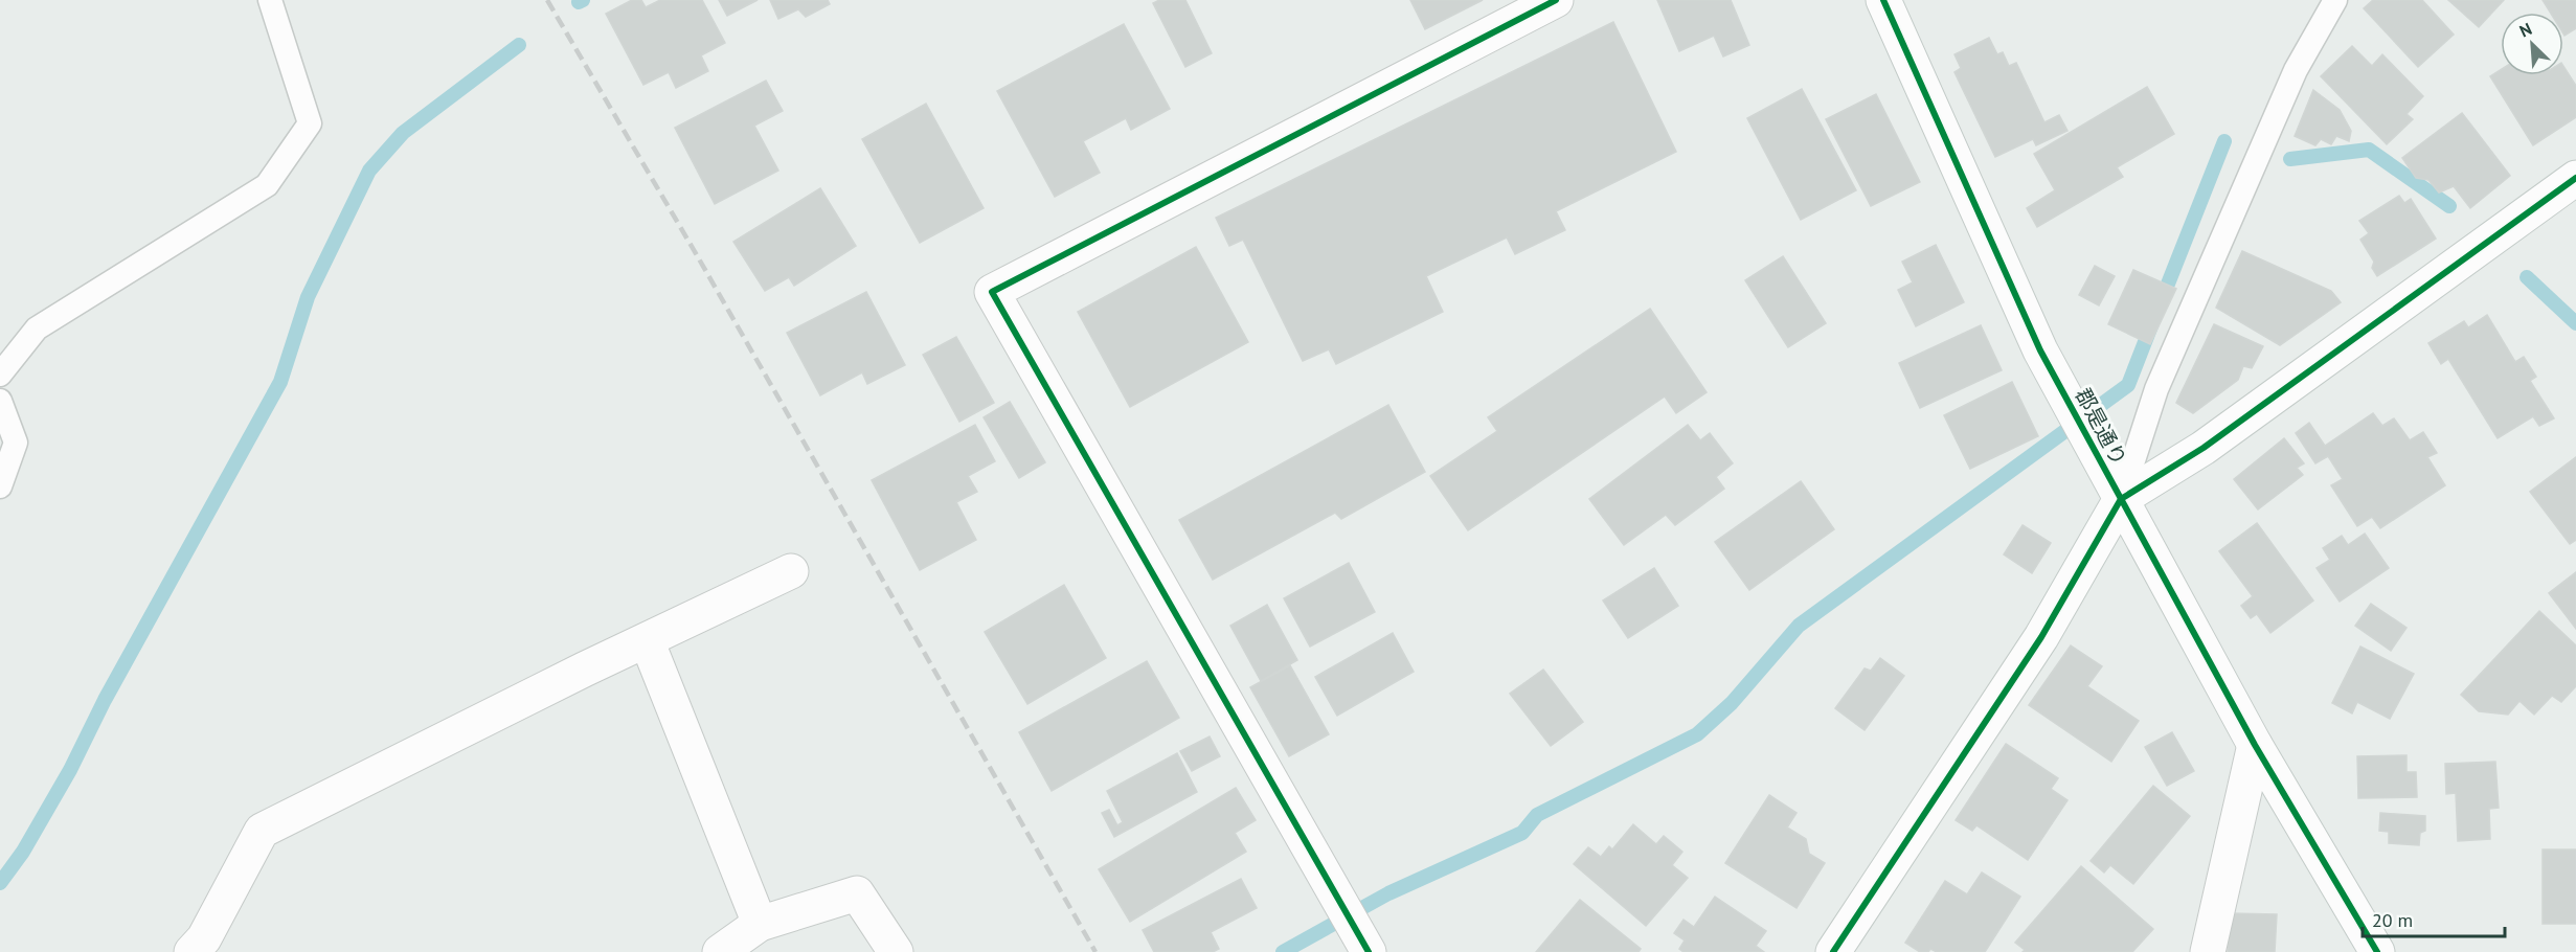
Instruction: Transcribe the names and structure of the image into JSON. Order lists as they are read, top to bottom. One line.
{"streets":{"street":["郡是通り"]},"scale_bar":"20 m","north":"top left"}
